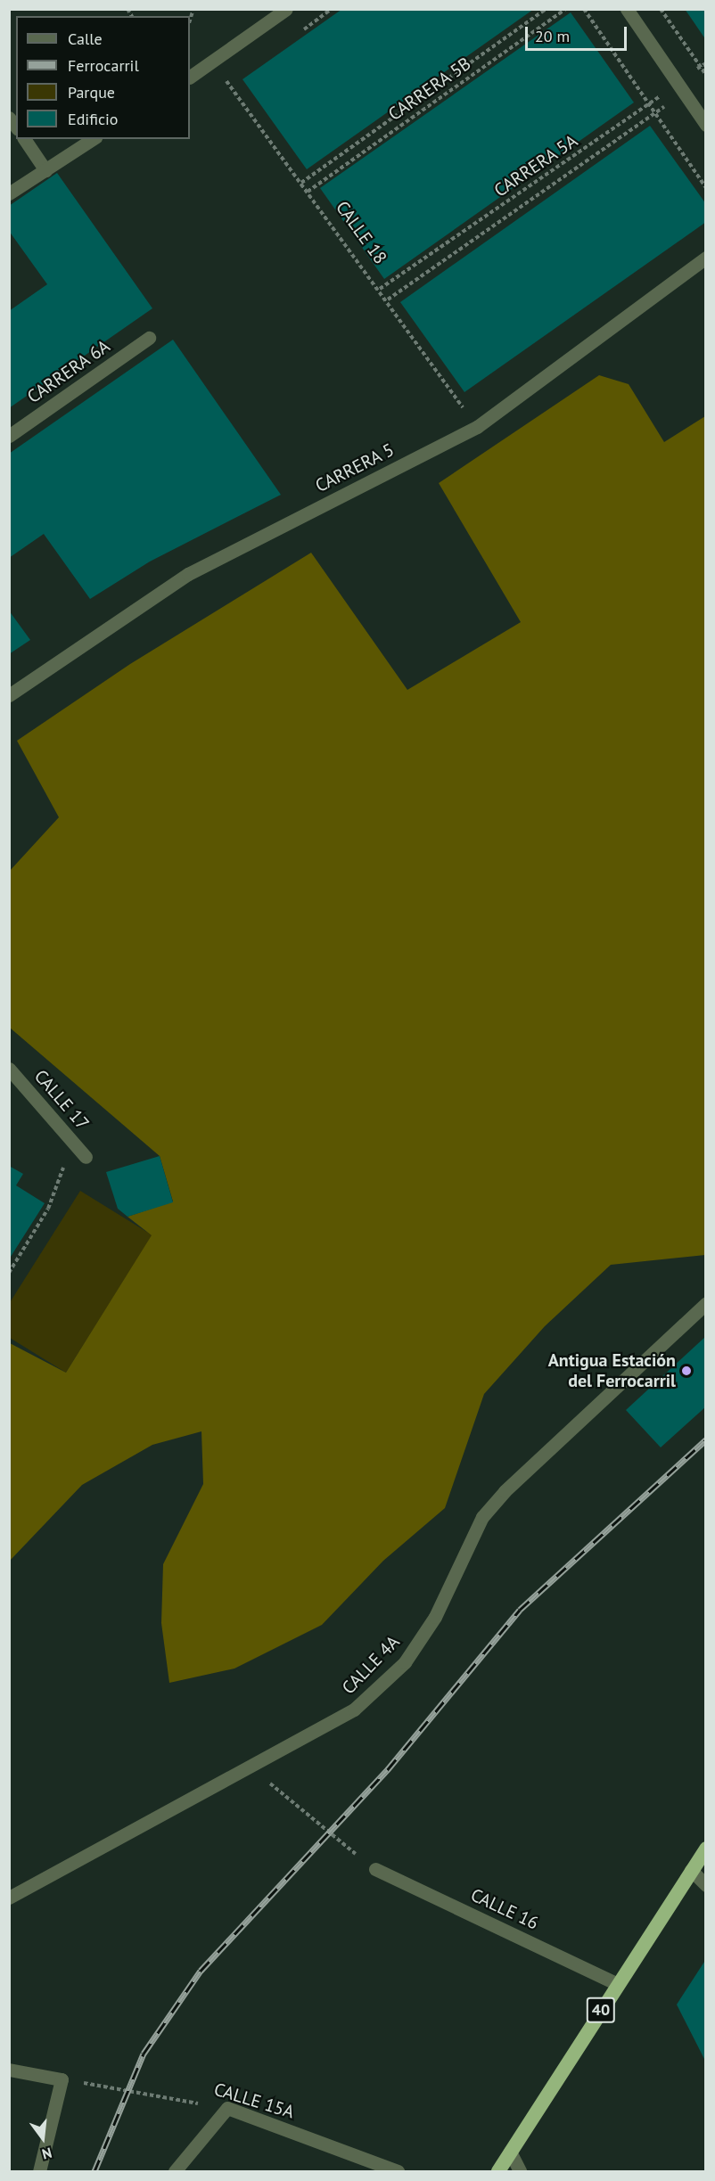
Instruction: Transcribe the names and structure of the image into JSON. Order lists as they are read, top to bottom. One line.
{"streets":{"highway":["40"],"street":["CARRERA 6A","CARRERA 5","CALLE 17","CALLE 4A","CALLE 16","CALLE 15A"],"path":["CARRERA 5B","CARRERA 5A","CALLE 18"]},"crossings":[["CARRERA 5B","CALLE 18"],["CARRERA 5A","CALLE 18"],["CALLE 18","CARRERA 5"],["CALLE 16","40"]],"places":["Antigua Estación del Ferrocarril"],"legend":["Calle","Ferrocarril","Parque","Edificio"],"scale_bar":"20 m","north":"bottom"}
